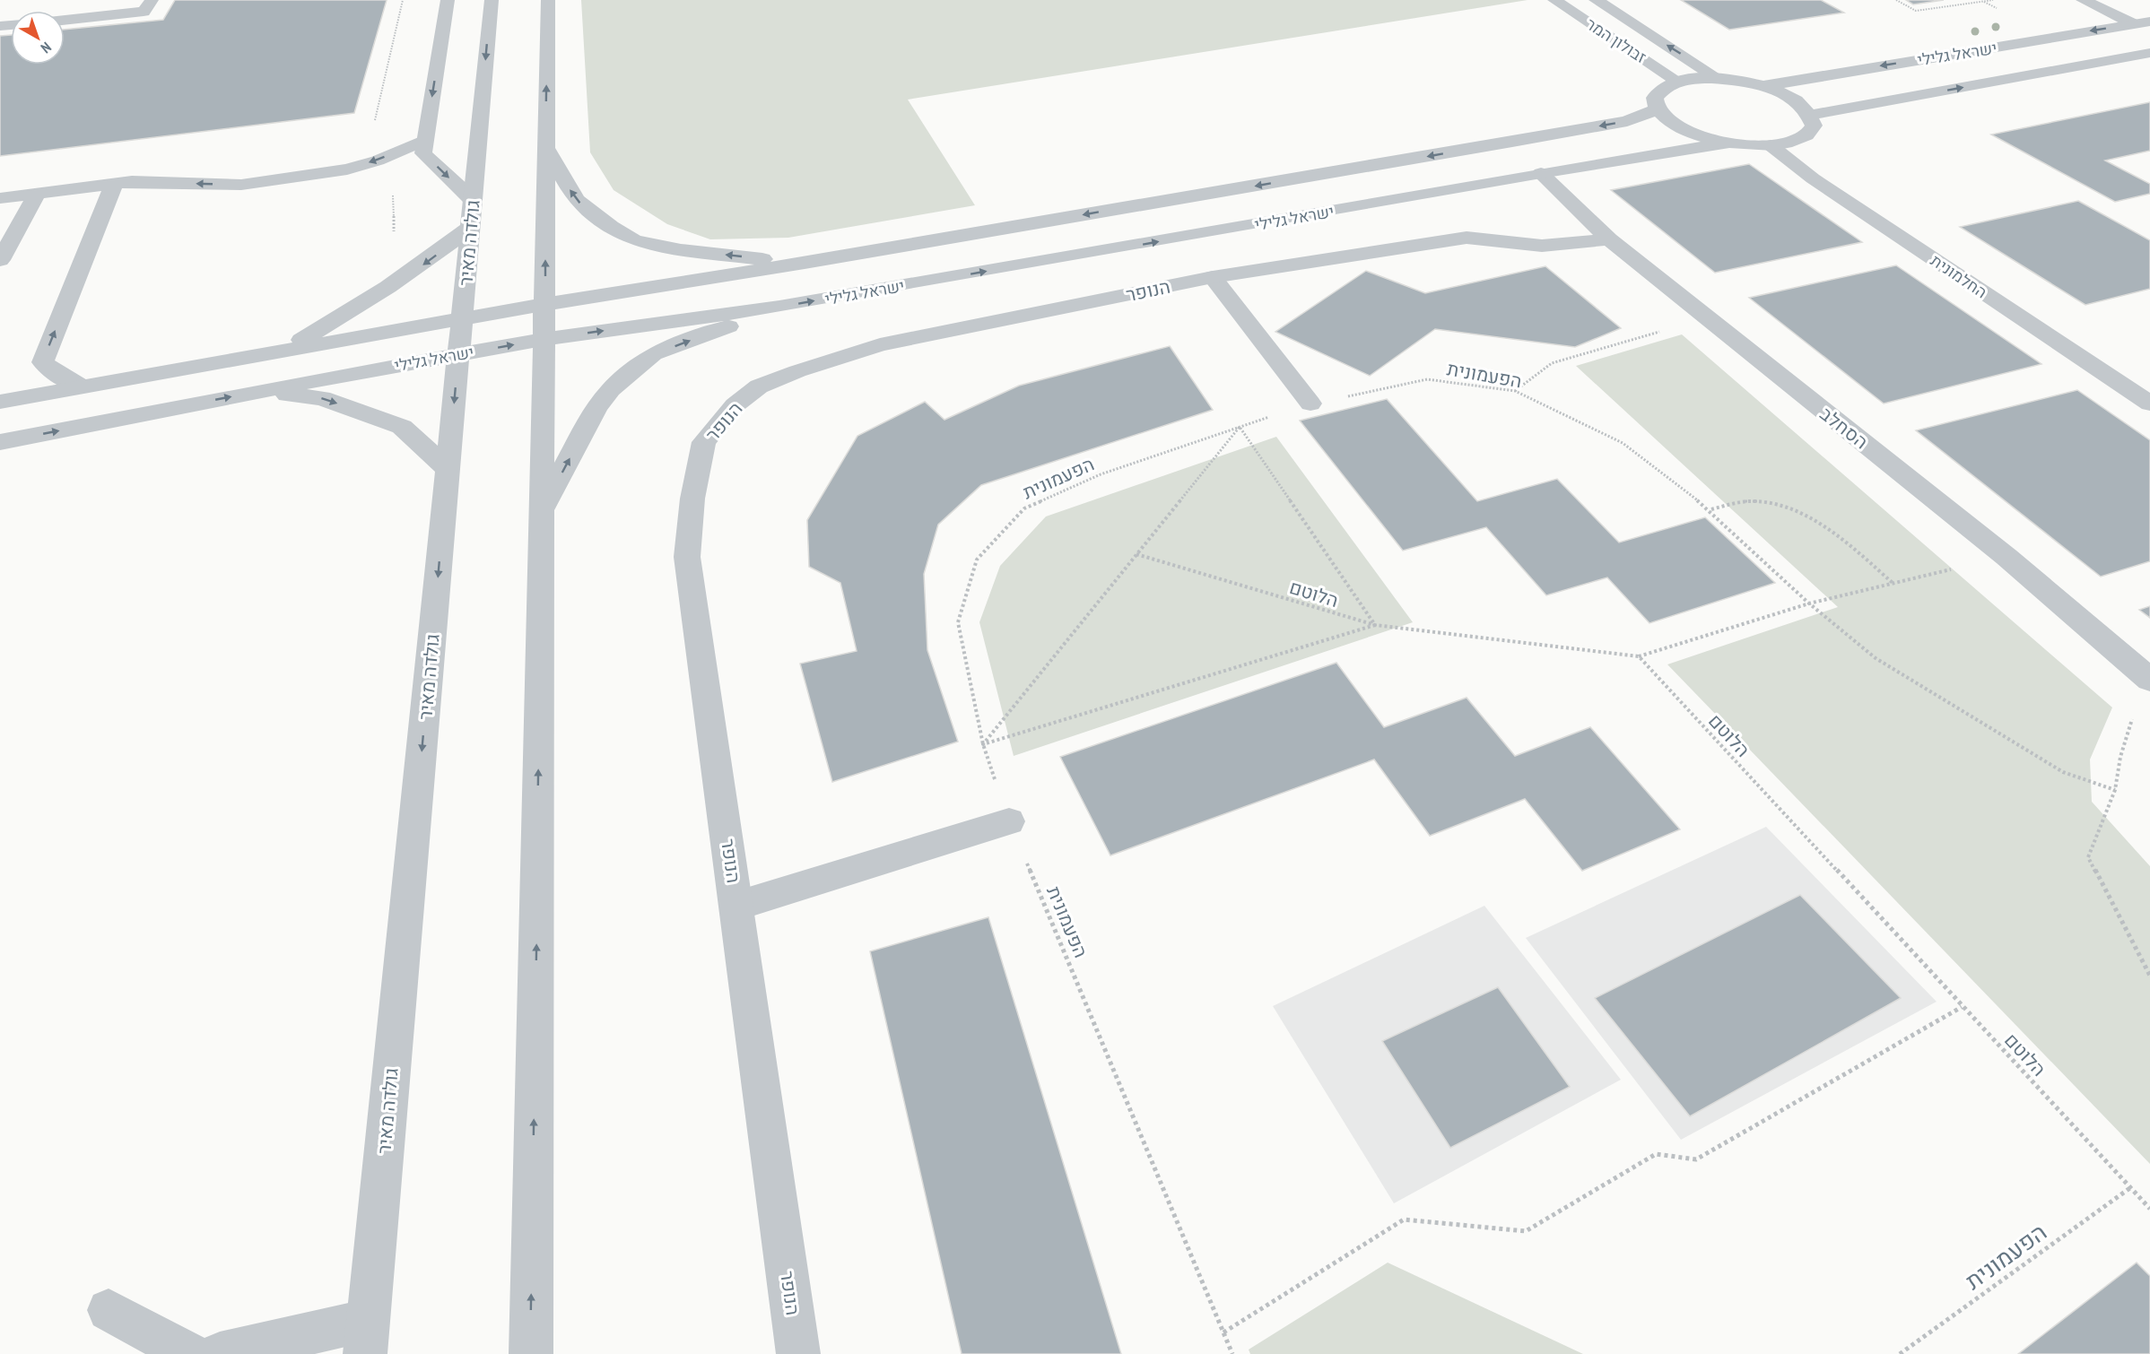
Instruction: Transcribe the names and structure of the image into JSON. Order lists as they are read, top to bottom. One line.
{"streets":{"street":["זבולון המר","ישראל גלילי","גולדה מאיר","החלמונית","הנופר","הסחלב"],"path":["הפעמונית","הלוטם"]},"crossings":[["זבולון המר","ישראל גלילי"],["ישראל גלילי","גולדה מאיר"],["ישראל גלילי","החלמונית"],["ישראל גלילי","הסחלב"],["הנופר","הסחלב"],["הפעמונית","הלוטם"]],"north":"bottom right"}
